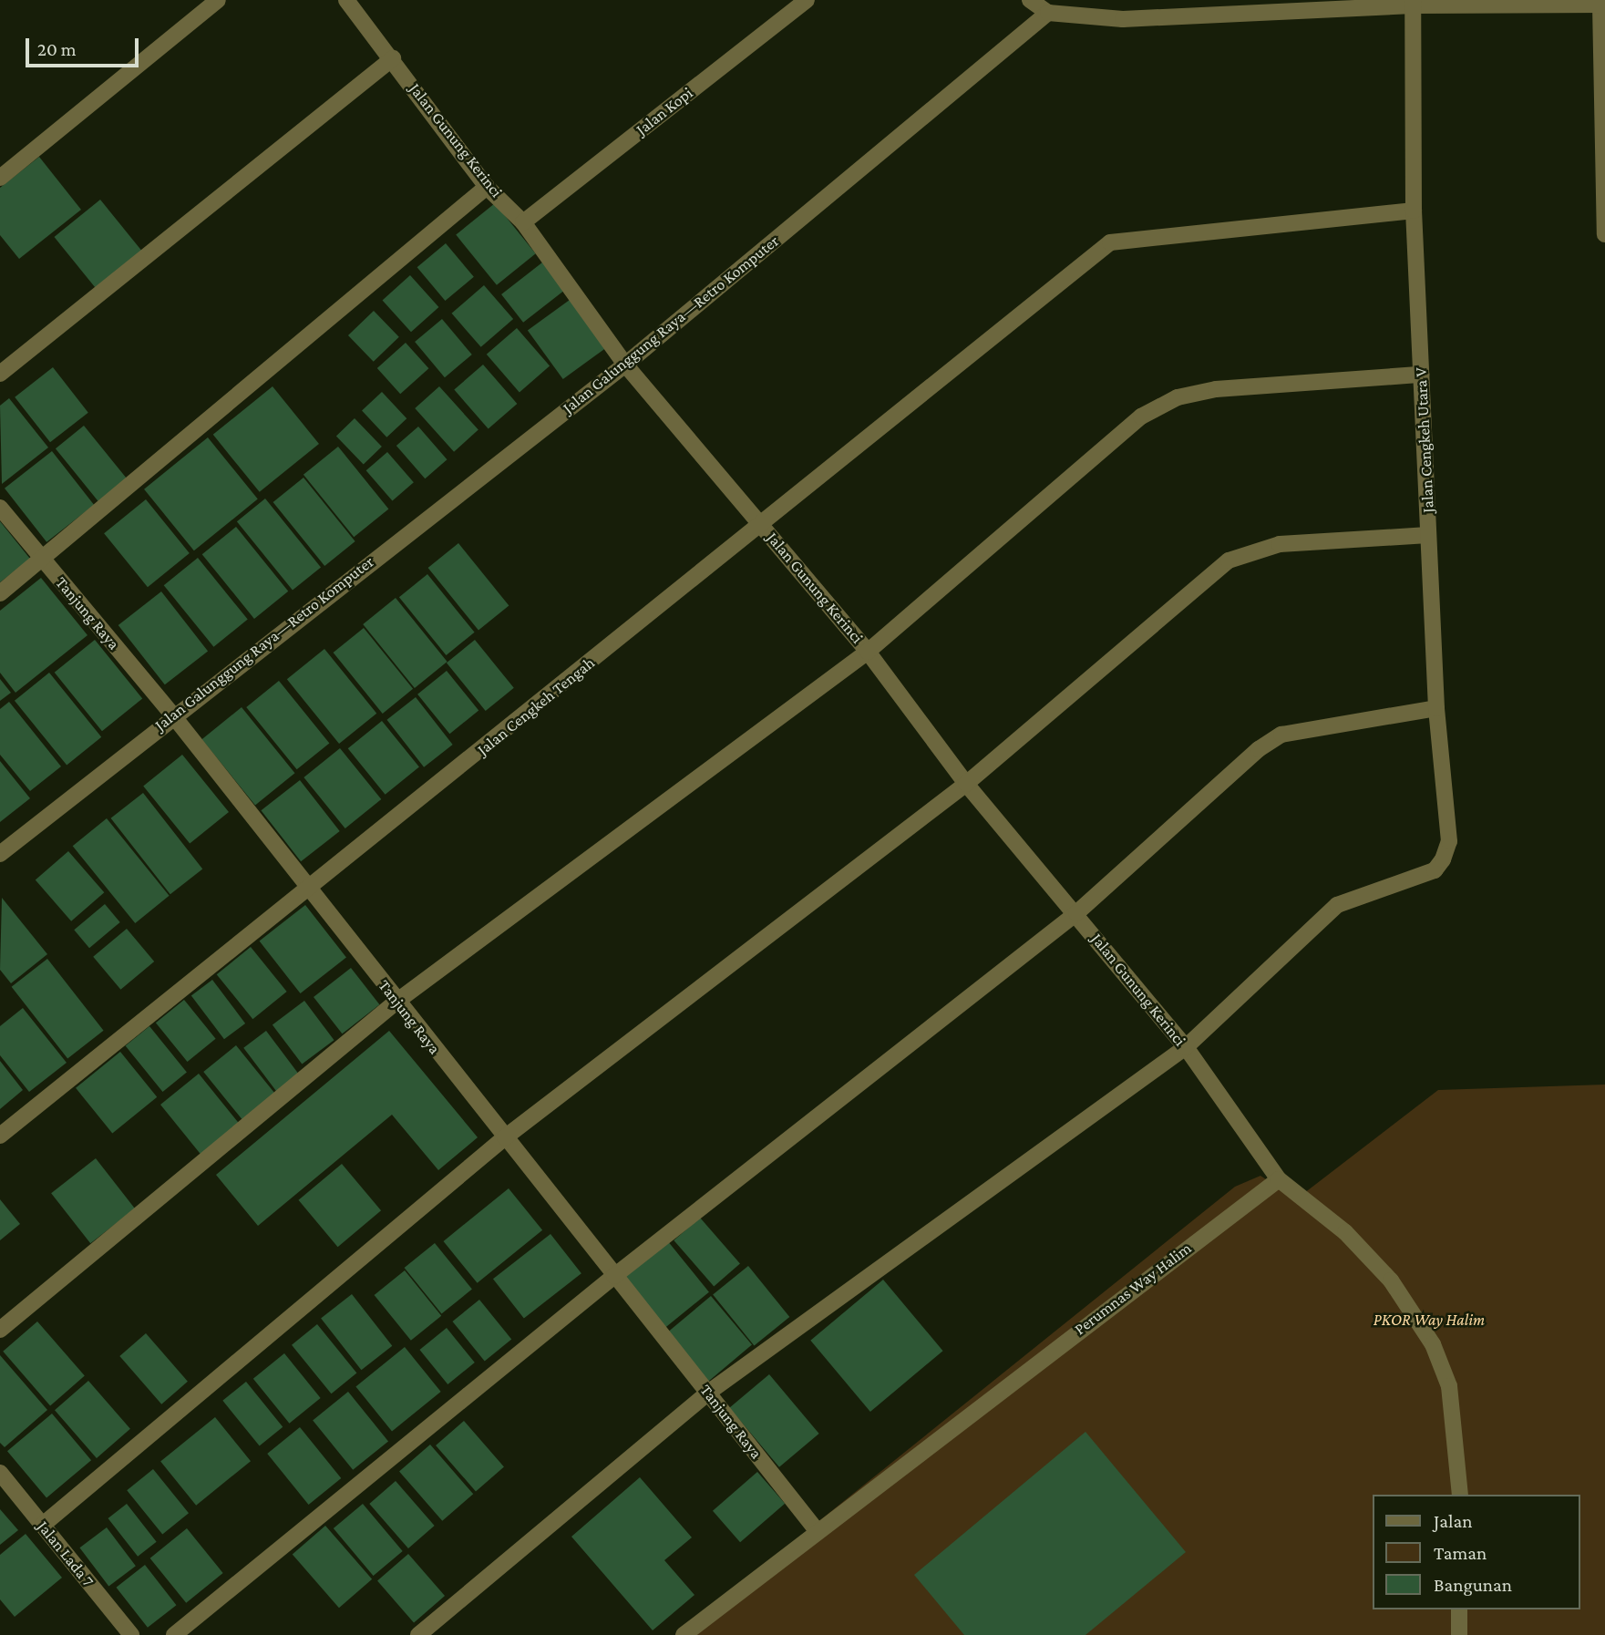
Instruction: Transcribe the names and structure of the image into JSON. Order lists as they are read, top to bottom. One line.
{"streets":{"street":["Jalan Kopi","Jalan Gunung Kerinci","Jalan Galunggung Raya—Retro Komputer","Jalan Cengkeh Utara V","Tanjung Raya","Jalan Cengkeh Tengah","Perumnas Way Halim","Jalan Lada 7"]},"crossings":[["Jalan Kopi","Jalan Gunung Kerinci"],["Jalan Gunung Kerinci","Jalan Galunggung Raya—Retro Komputer"],["Jalan Gunung Kerinci","Jalan Cengkeh Utara V"],["Jalan Gunung Kerinci","Jalan Cengkeh Tengah"],["Jalan Gunung Kerinci","Perumnas Way Halim"],["Jalan Galunggung Raya—Retro Komputer","Tanjung Raya"],["Jalan Cengkeh Utara V","Jalan Cengkeh Tengah"],["Tanjung Raya","Jalan Cengkeh Tengah"],["Tanjung Raya","Perumnas Way Halim"]],"parks":["PKOR Way Halim"],"legend":["Jalan","Taman","Bangunan"],"scale_bar":"20 m"}
